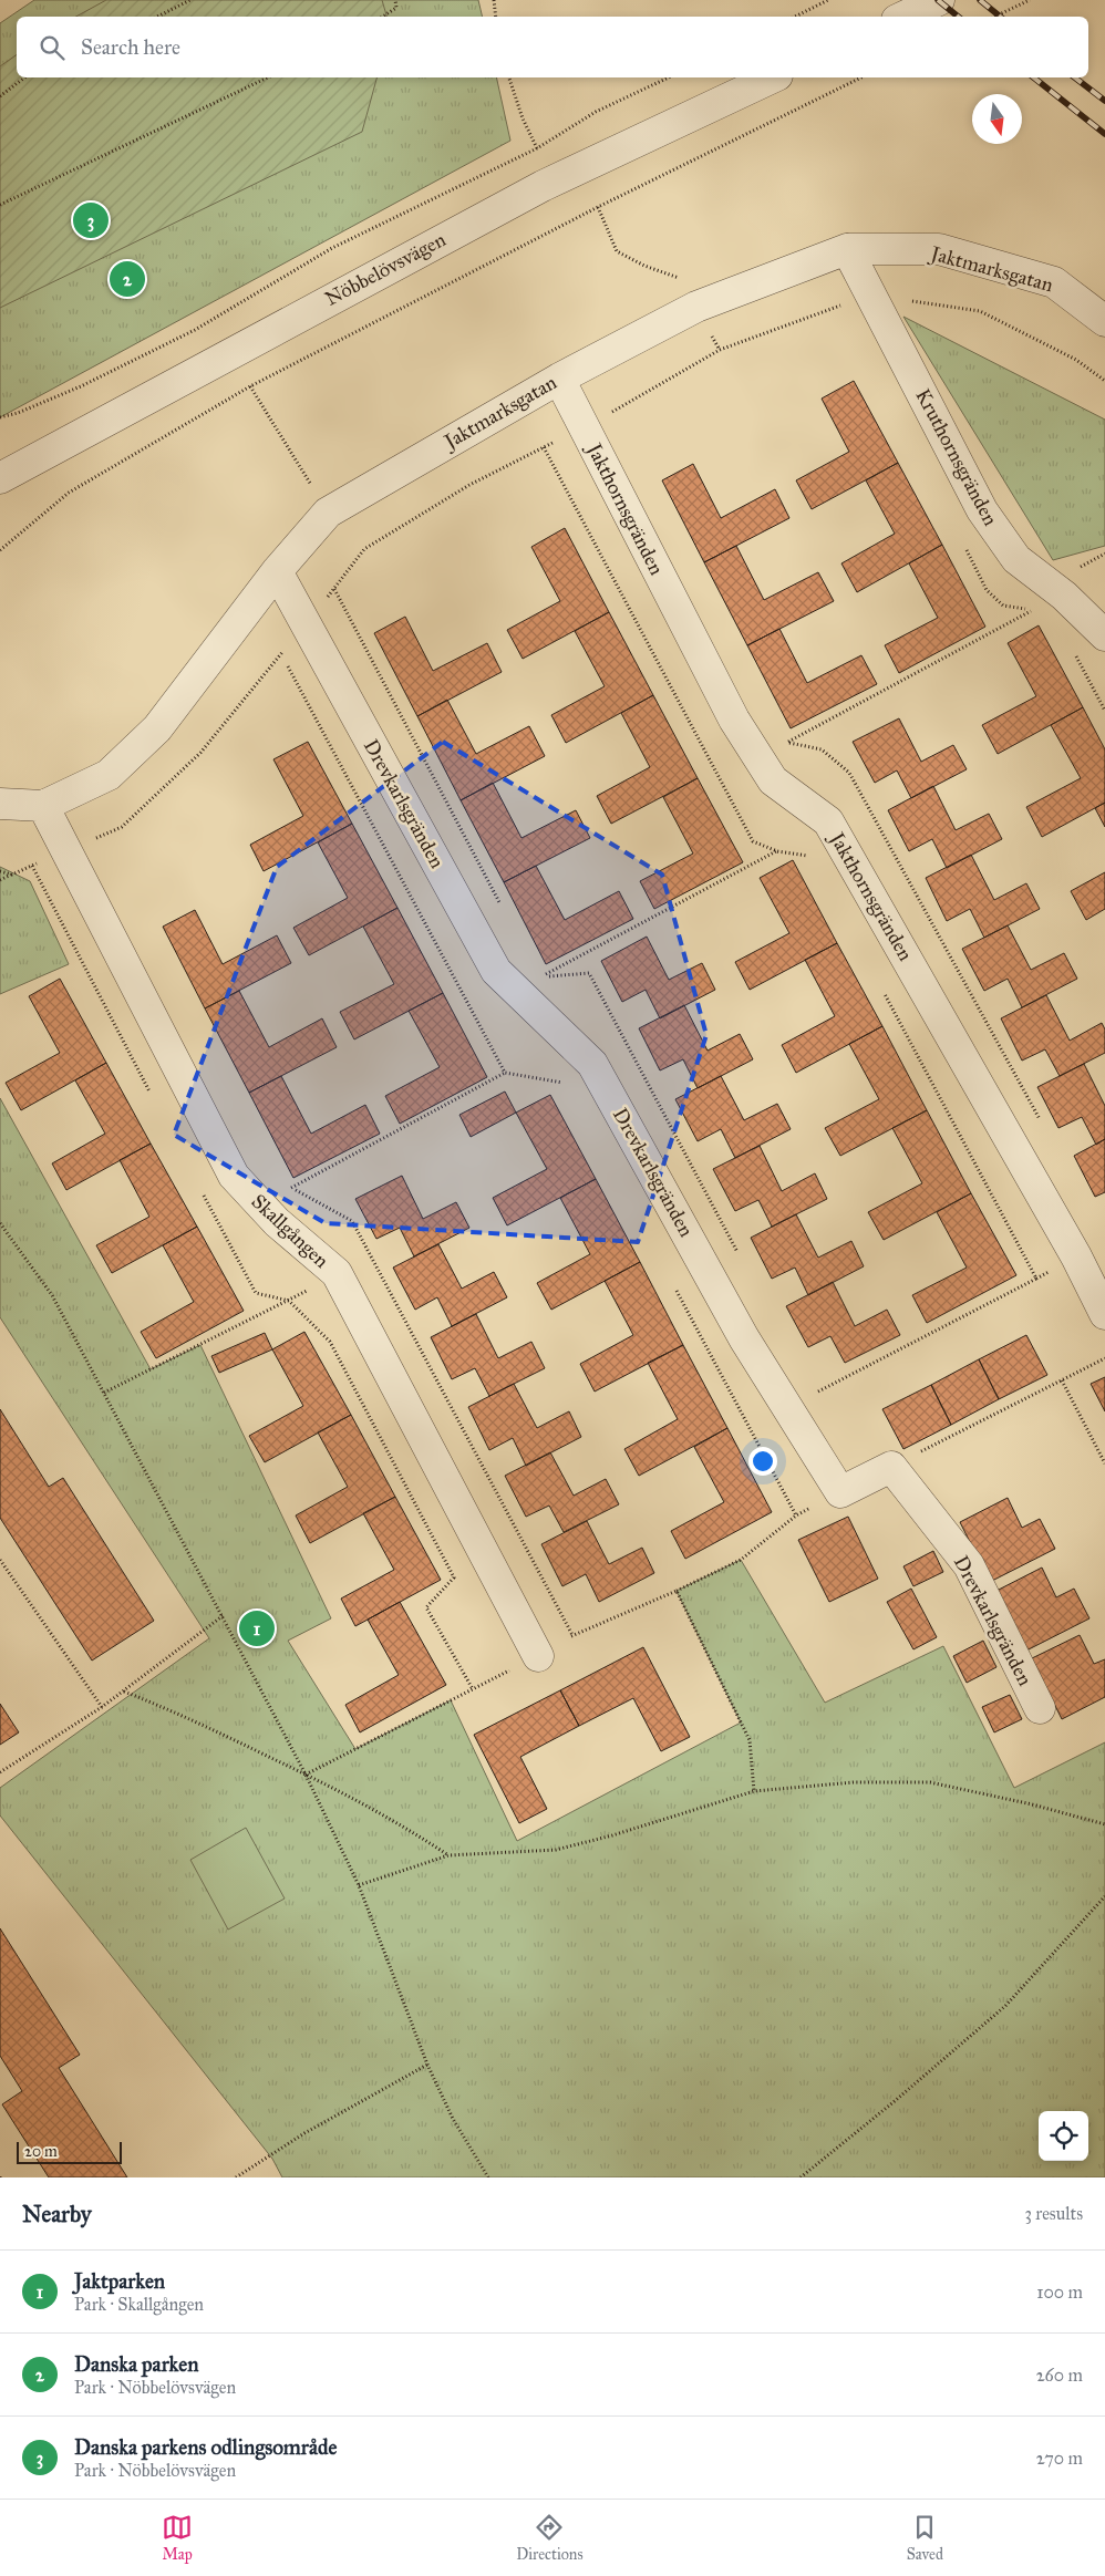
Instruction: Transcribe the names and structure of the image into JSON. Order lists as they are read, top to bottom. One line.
{"streets":{"street":["Nöbbelövsvägen","Jaktmarksgatan","Kruthornsgränden","Jakthornsgränden","Drevkarlsgränden","Skallgången"]},"crossings":[["Jaktmarksgatan","Kruthornsgränden"],["Jaktmarksgatan","Jakthornsgränden"],["Jaktmarksgatan","Drevkarlsgränden"],["Jaktmarksgatan","Skallgången"]],"scale_bar":"20 m","north":"bottom","page":{"search":"Search here","pins":["3","2","1"],"scale":"20 m","heading":["Nearby","3 results"],"list":[{"mark":"1","name":"Jaktparken","note":"Park · Skallgången","value":"100 m"},{"mark":"2","name":"Danska parken","note":"Park · Nöbbelövsvägen","value":"260 m"},{"mark":"3","name":"Danska parkens odlingsområde","note":"Park · Nöbbelövsvägen","value":"270 m"}],"nav":["Map","Directions","Saved"]}}
